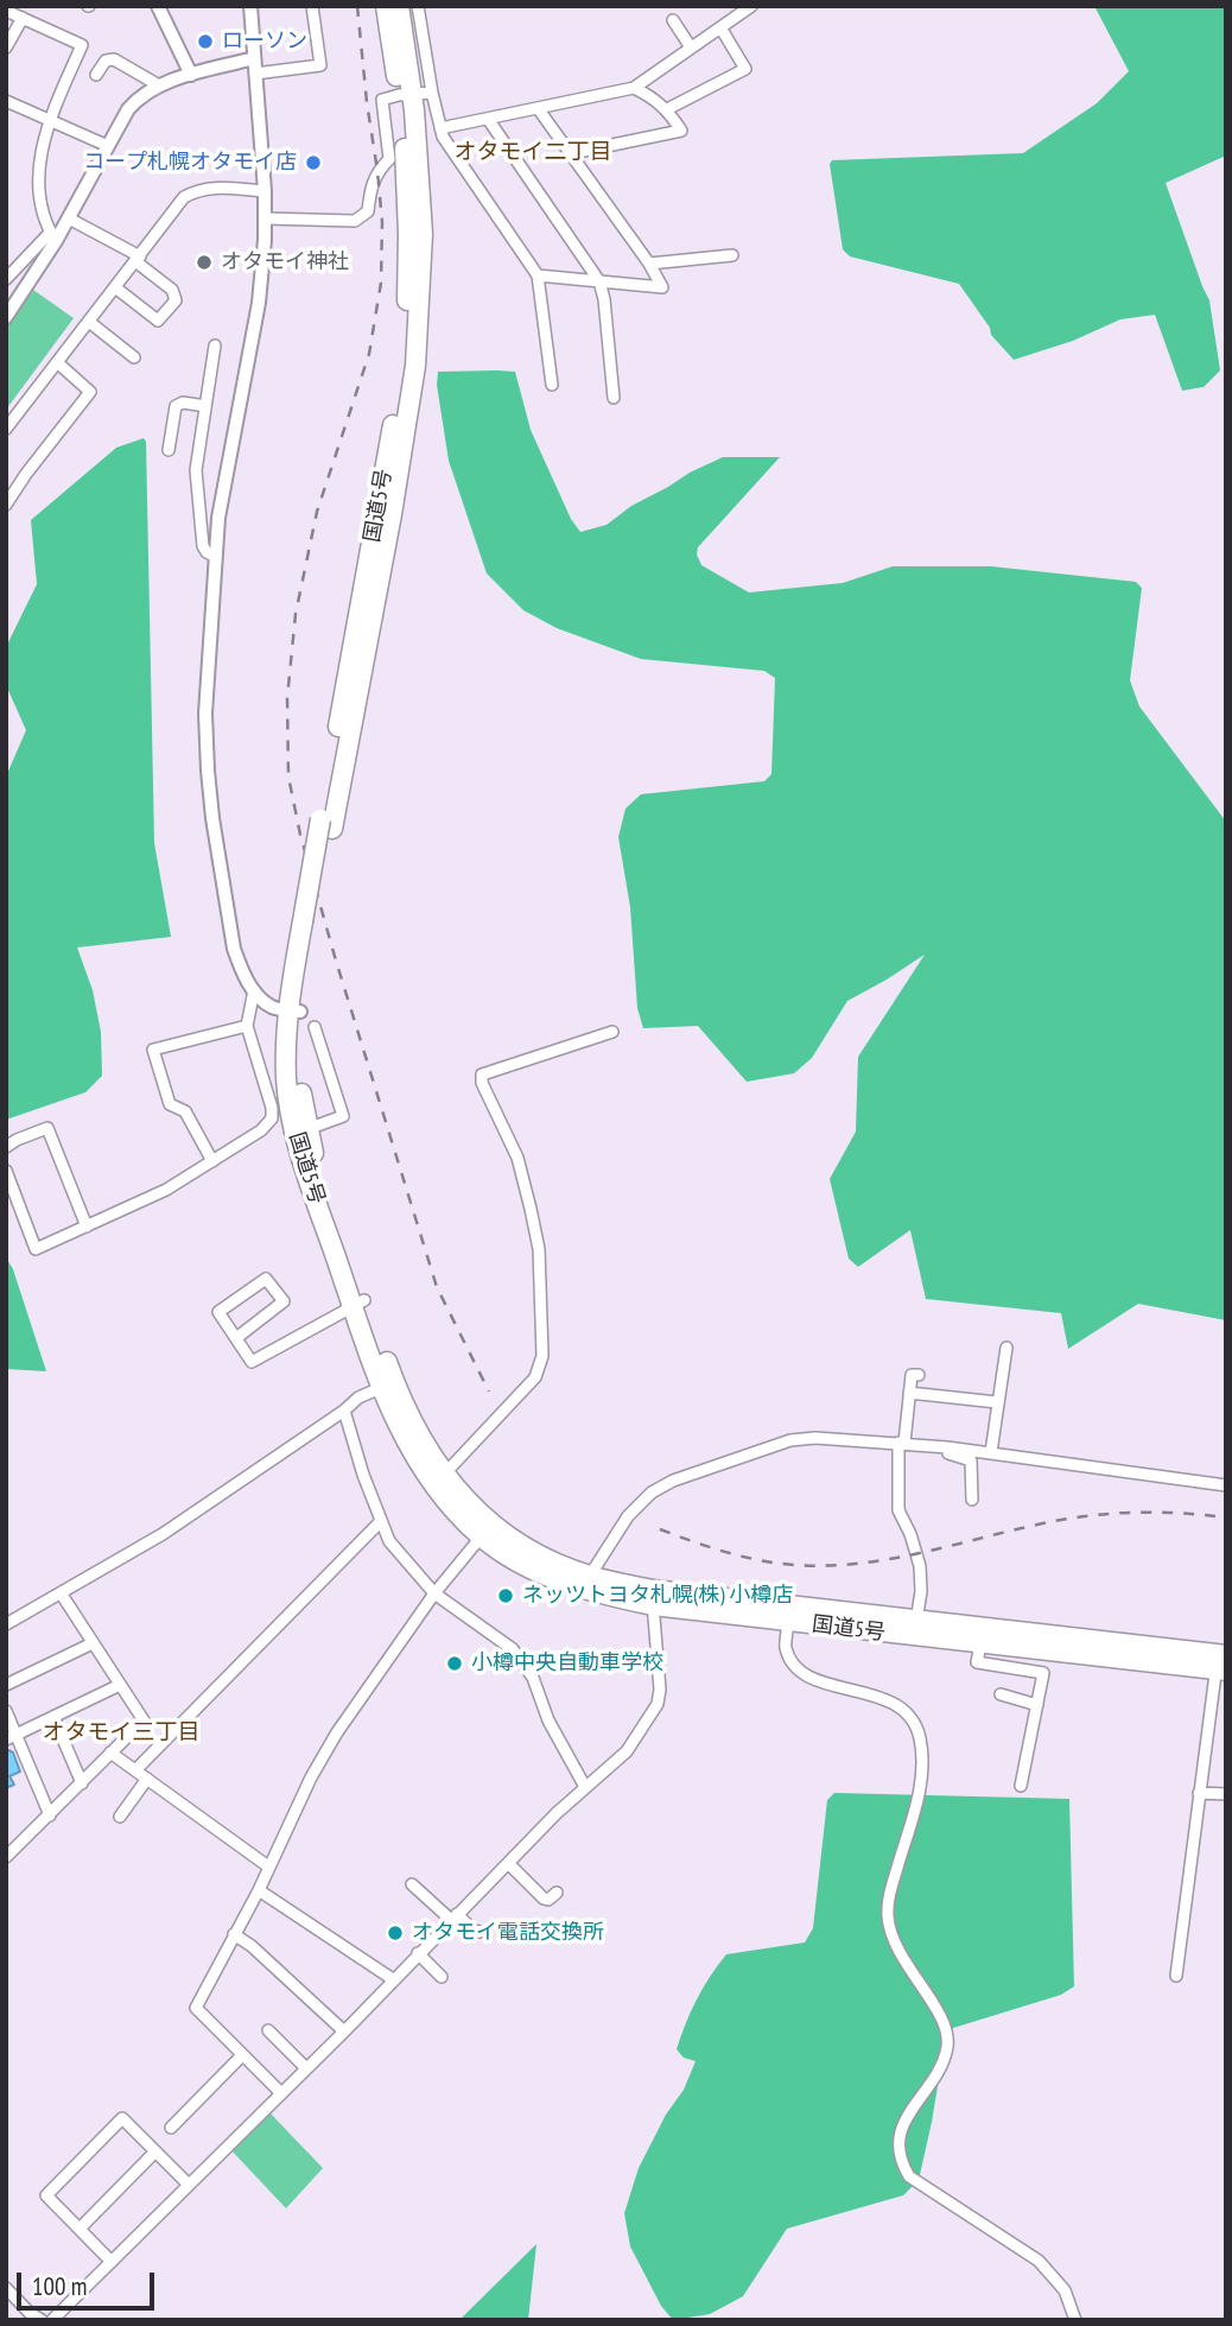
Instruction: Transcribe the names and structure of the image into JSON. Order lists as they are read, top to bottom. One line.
{"streets":{"highway":["国道5号"]},"districts":["オタモイ二丁目","オタモイ三丁目"],"places":["ローソン","コープ札幌オタモイ店","オタモイ神社","ネッツトヨタ札幌(株) 小樽店","小樽中央自動車学校","オタモイ電話交換所"],"scale_bar":"100 m"}
